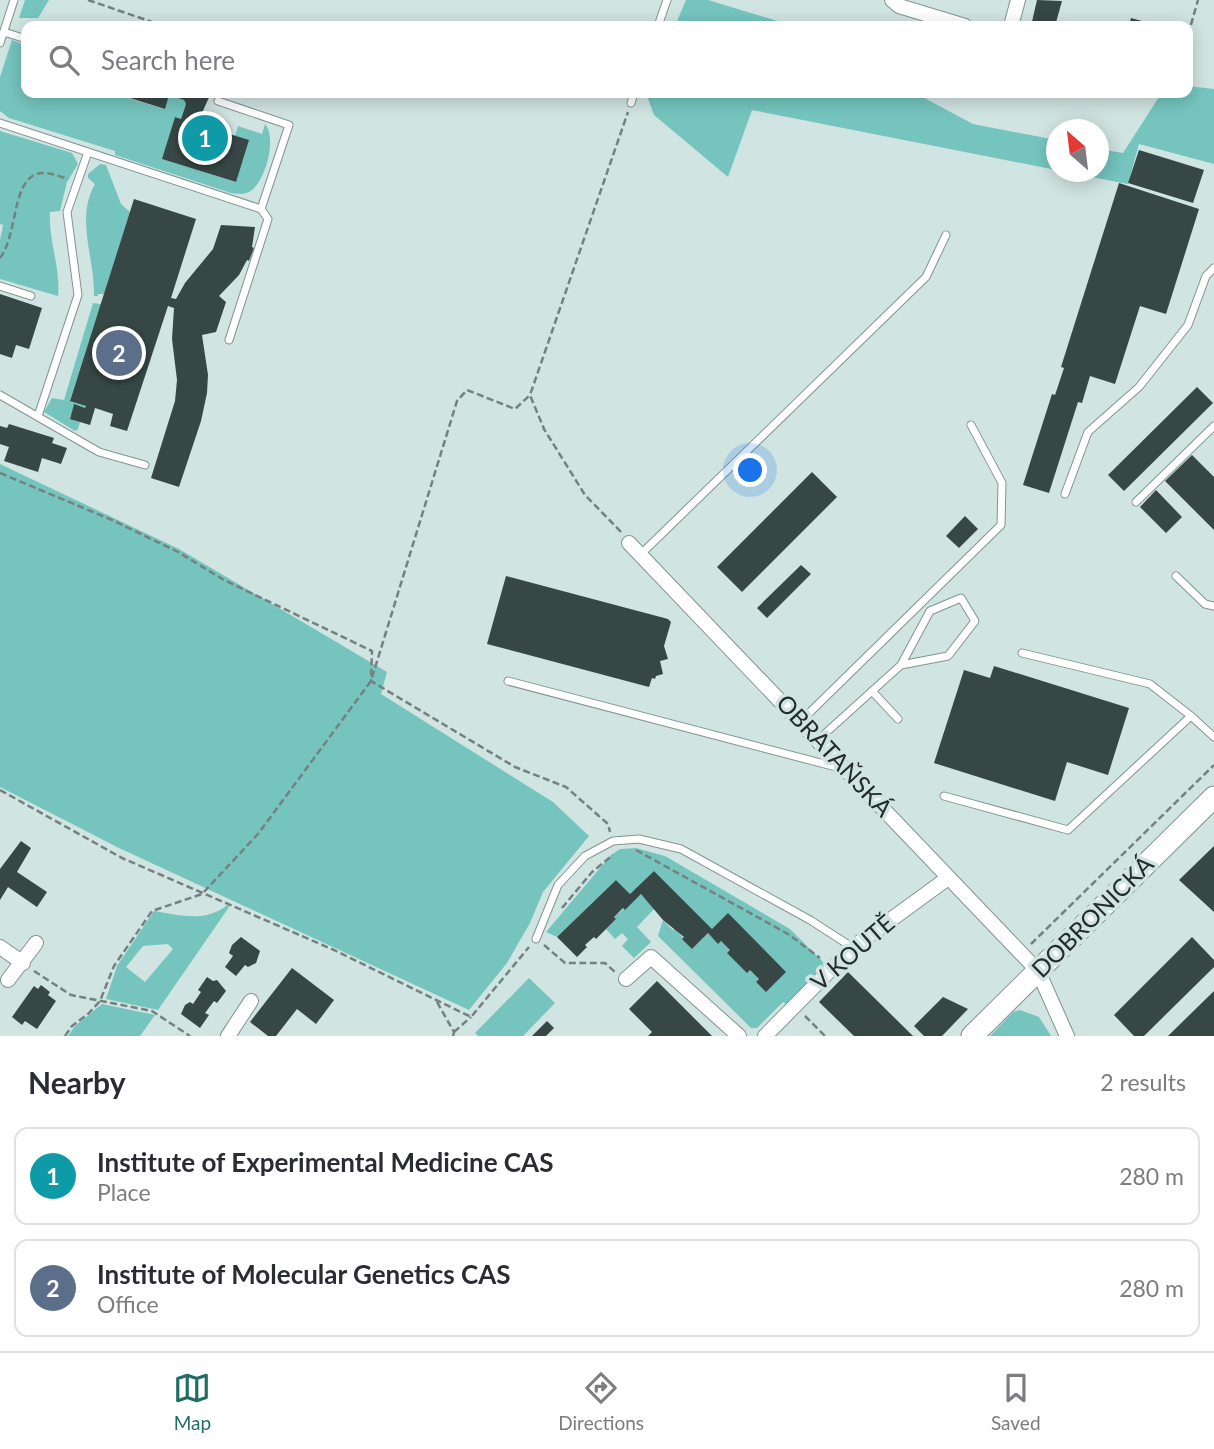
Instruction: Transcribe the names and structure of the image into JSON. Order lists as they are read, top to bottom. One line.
{"streets":{"street":["OBRATAŇSKÁ","DOBRONICKÁ","V KOUTĚ"]},"crossings":[["OBRATAŇSKÁ","DOBRONICKÁ"],["OBRATAŇSKÁ","V KOUTĚ"]],"north":"top left","page":{"search":"Search here","pins":["1","2"],"heading":["Nearby","2 results"],"list":[{"mark":"1","name":"Institute of Experimental Medicine CAS","note":"Place","value":"280 m"},{"mark":"2","name":"Institute of Molecular Genetics CAS","note":"Office","value":"280 m"}],"nav":["Map","Directions","Saved"]}}
